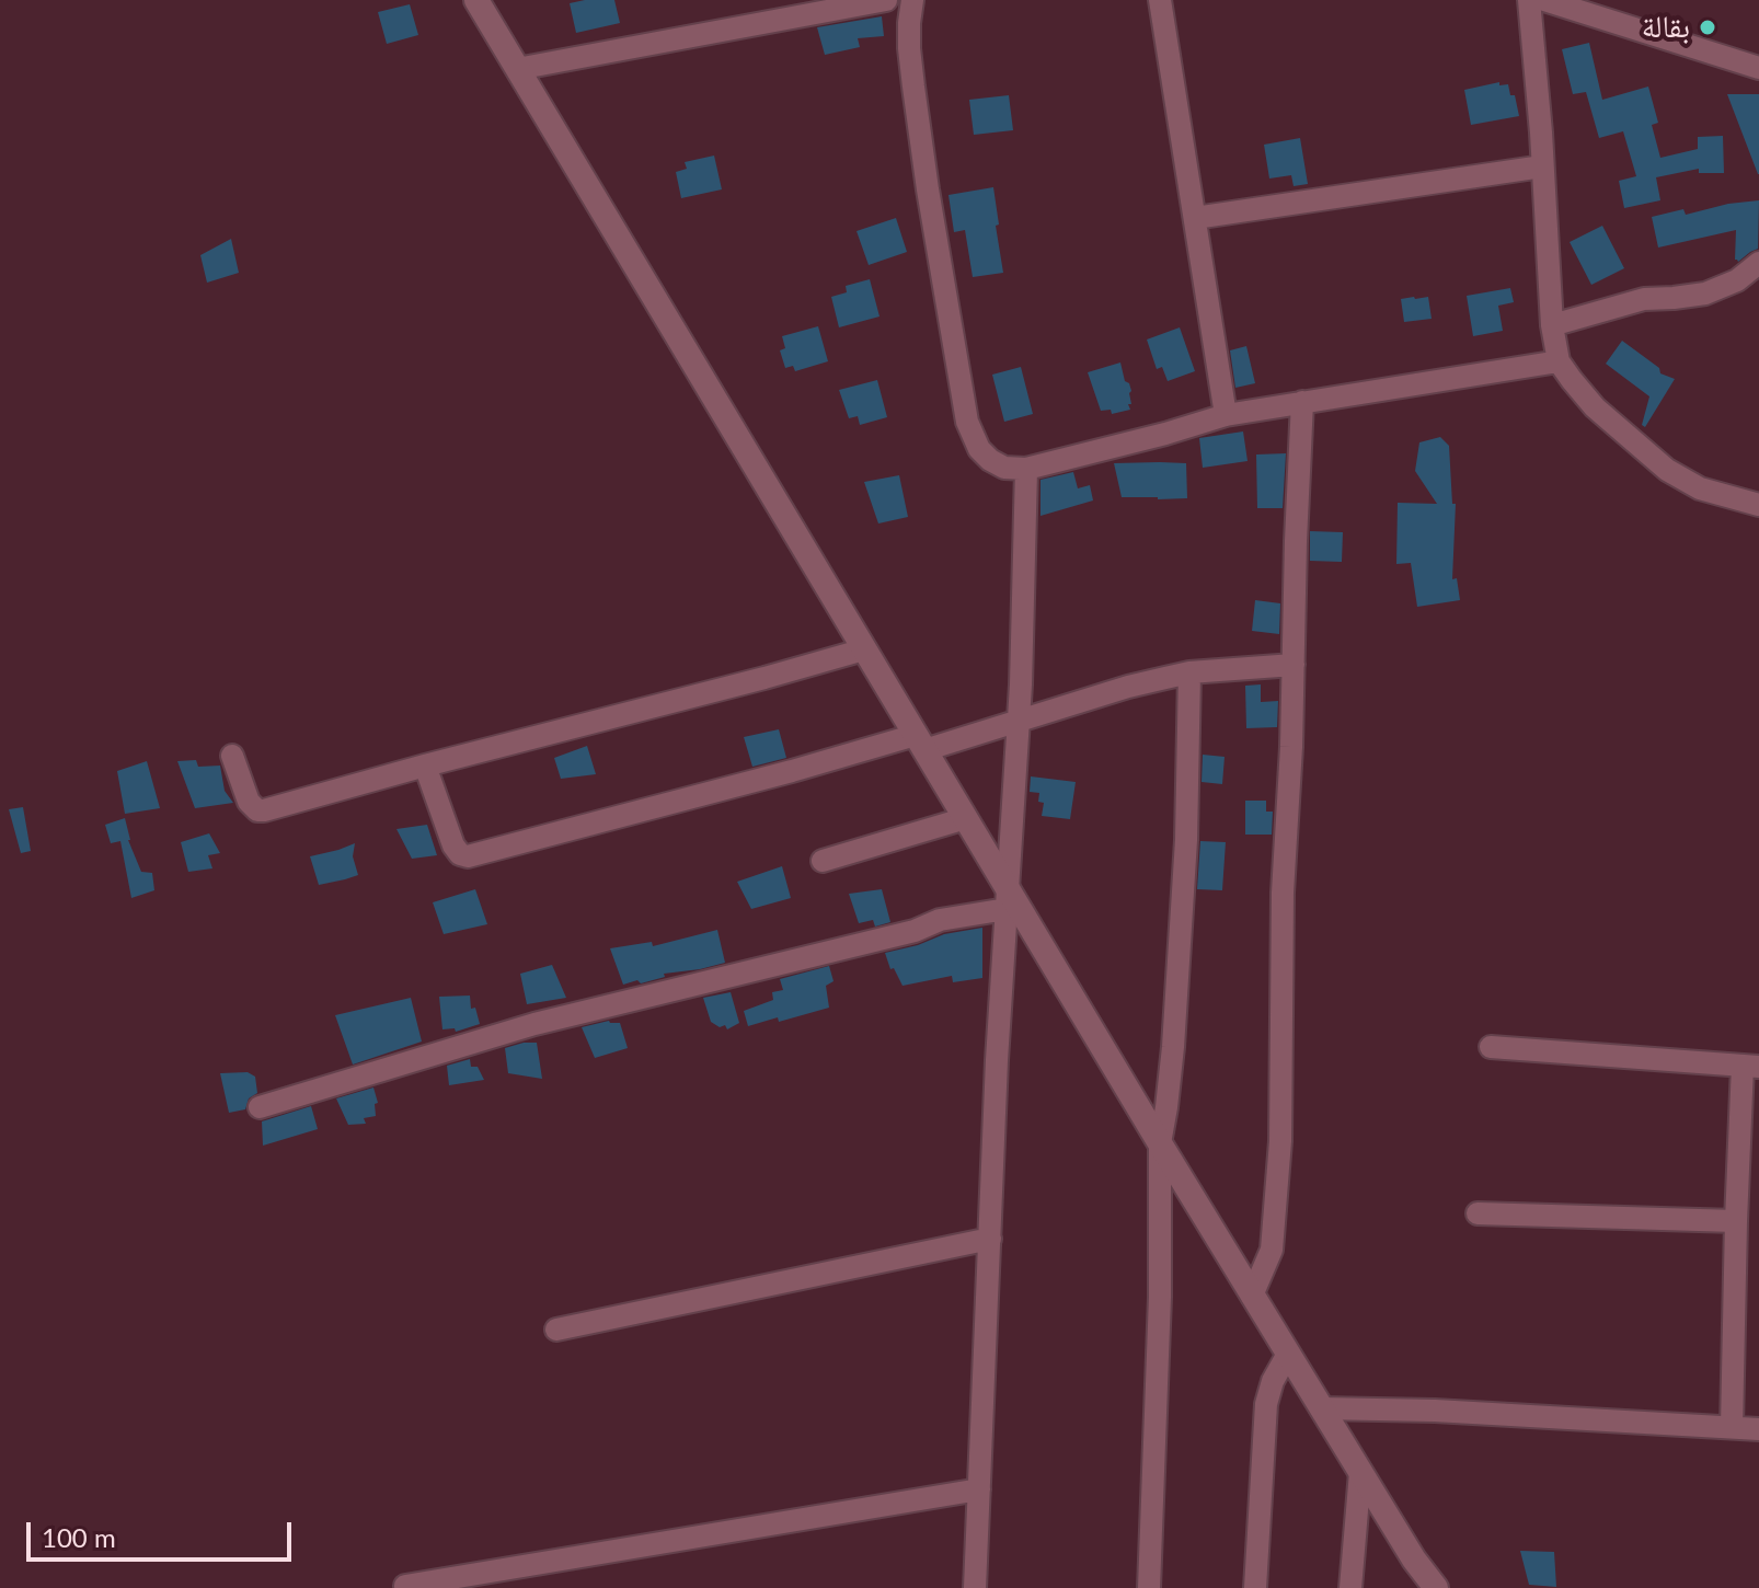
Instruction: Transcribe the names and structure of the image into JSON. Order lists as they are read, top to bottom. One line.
{"places":["بقالة"],"scale_bar":"100 m"}
